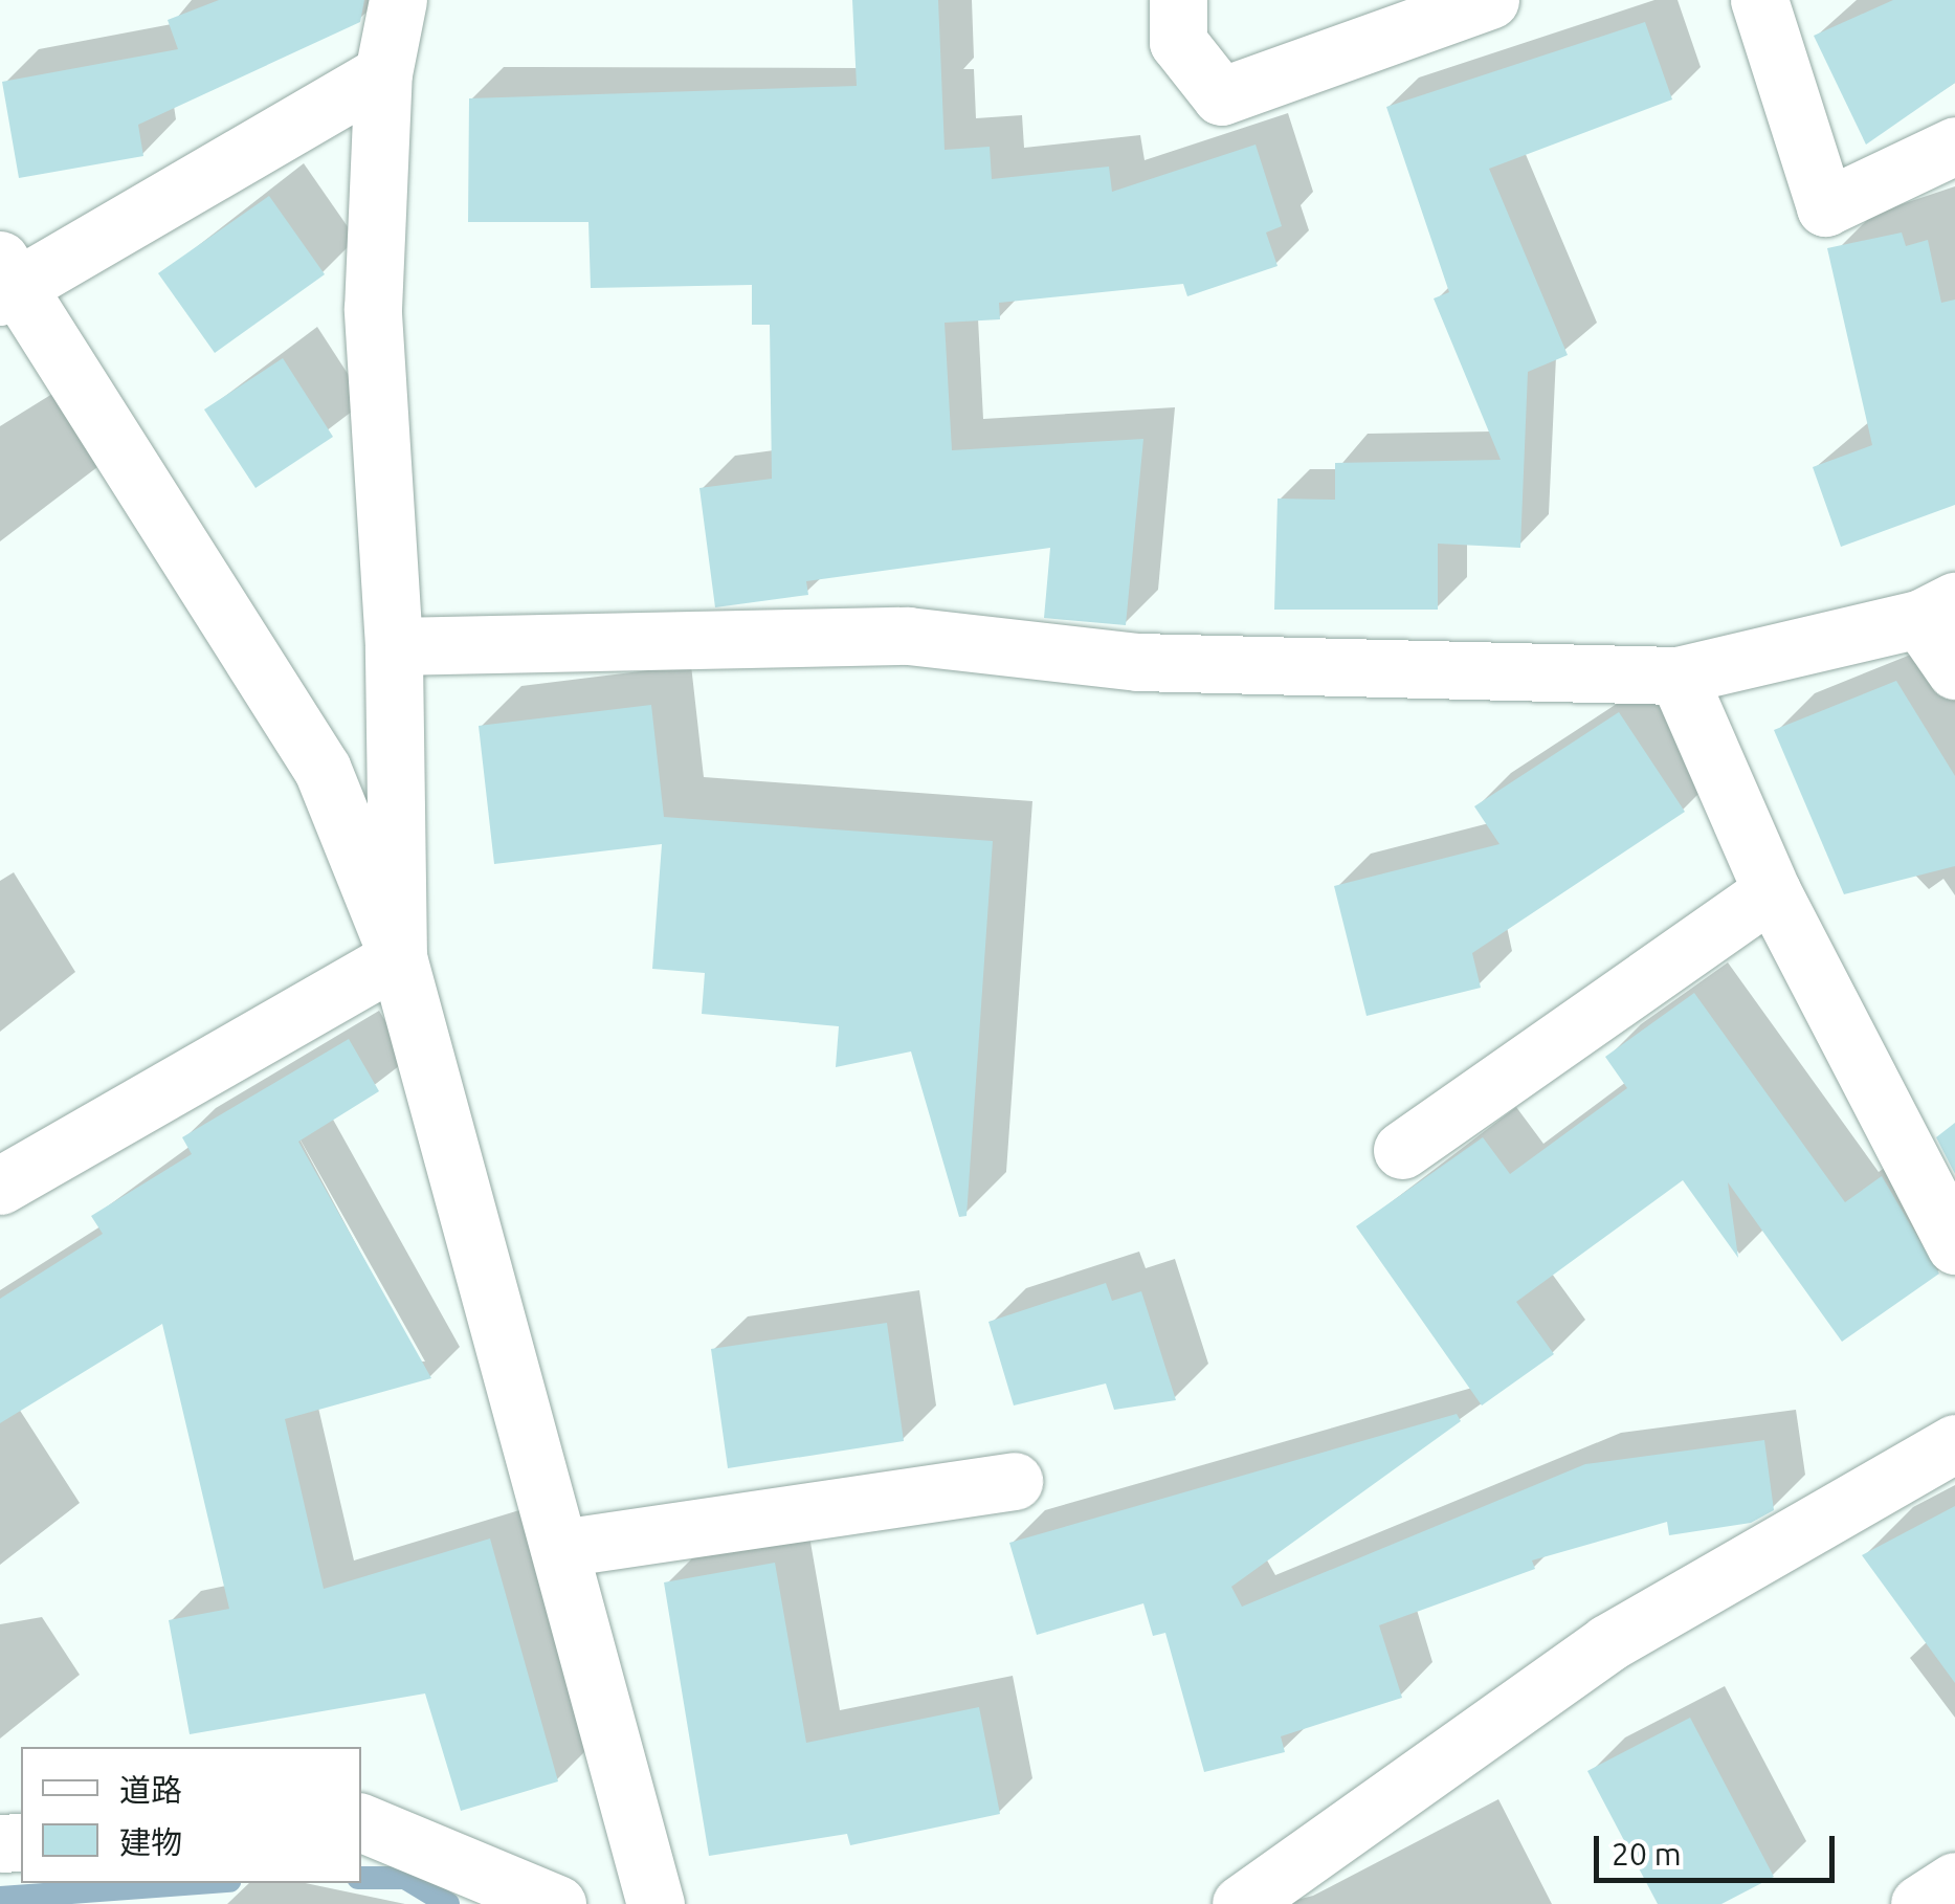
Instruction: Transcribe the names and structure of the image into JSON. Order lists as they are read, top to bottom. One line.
{"legend":["道路","建物"],"scale_bar":"20 m"}
